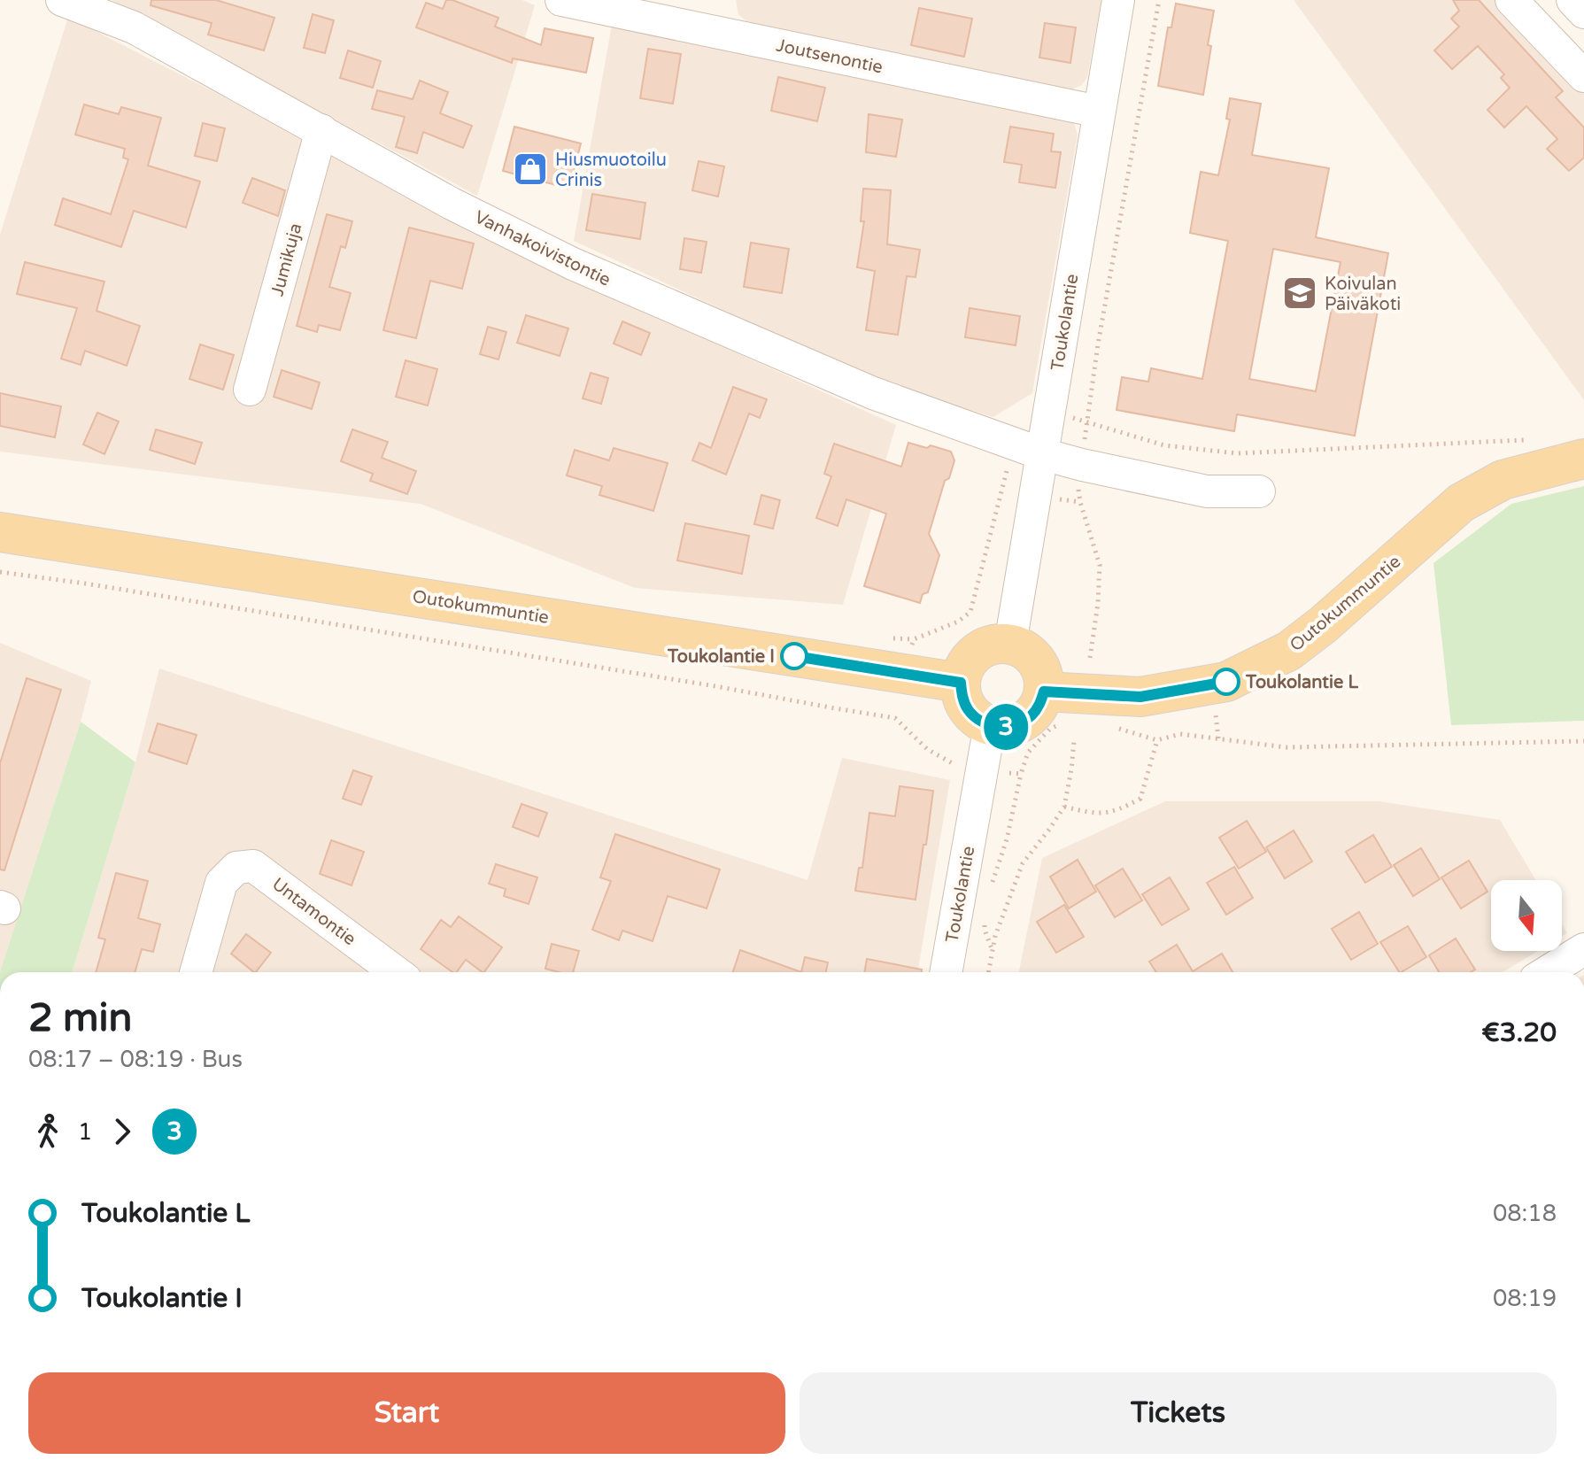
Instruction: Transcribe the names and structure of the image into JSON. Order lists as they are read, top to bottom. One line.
{"streets":{"main road":["Outokummuntie"],"street":["Joutsenontie","Vanhakoivistontie","Jumikuja","Toukolantie","Untamontie"]},"crossings":[["Joutsenontie","Toukolantie"],["Vanhakoivistontie","Jumikuja"],["Vanhakoivistontie","Toukolantie"],["Toukolantie","Outokummuntie"]],"places":{"shop":["Hiusmuotoilu Crinis"],"school or university":["Koivulan Päiväkoti"],"other":["Toukolantie I","Toukolantie L"]},"lines":["bus line 3"],"north":"bottom","page":{"on_map":"3","heading":["2 min","08:17 – 08:19 · Bus","€3.20"],"legs":["1","3"],"list":[{"name":"Toukolantie L","value":"08:18"},{"name":"Toukolantie I","value":"08:19"}],"buttons":["Start","Tickets"]}}
